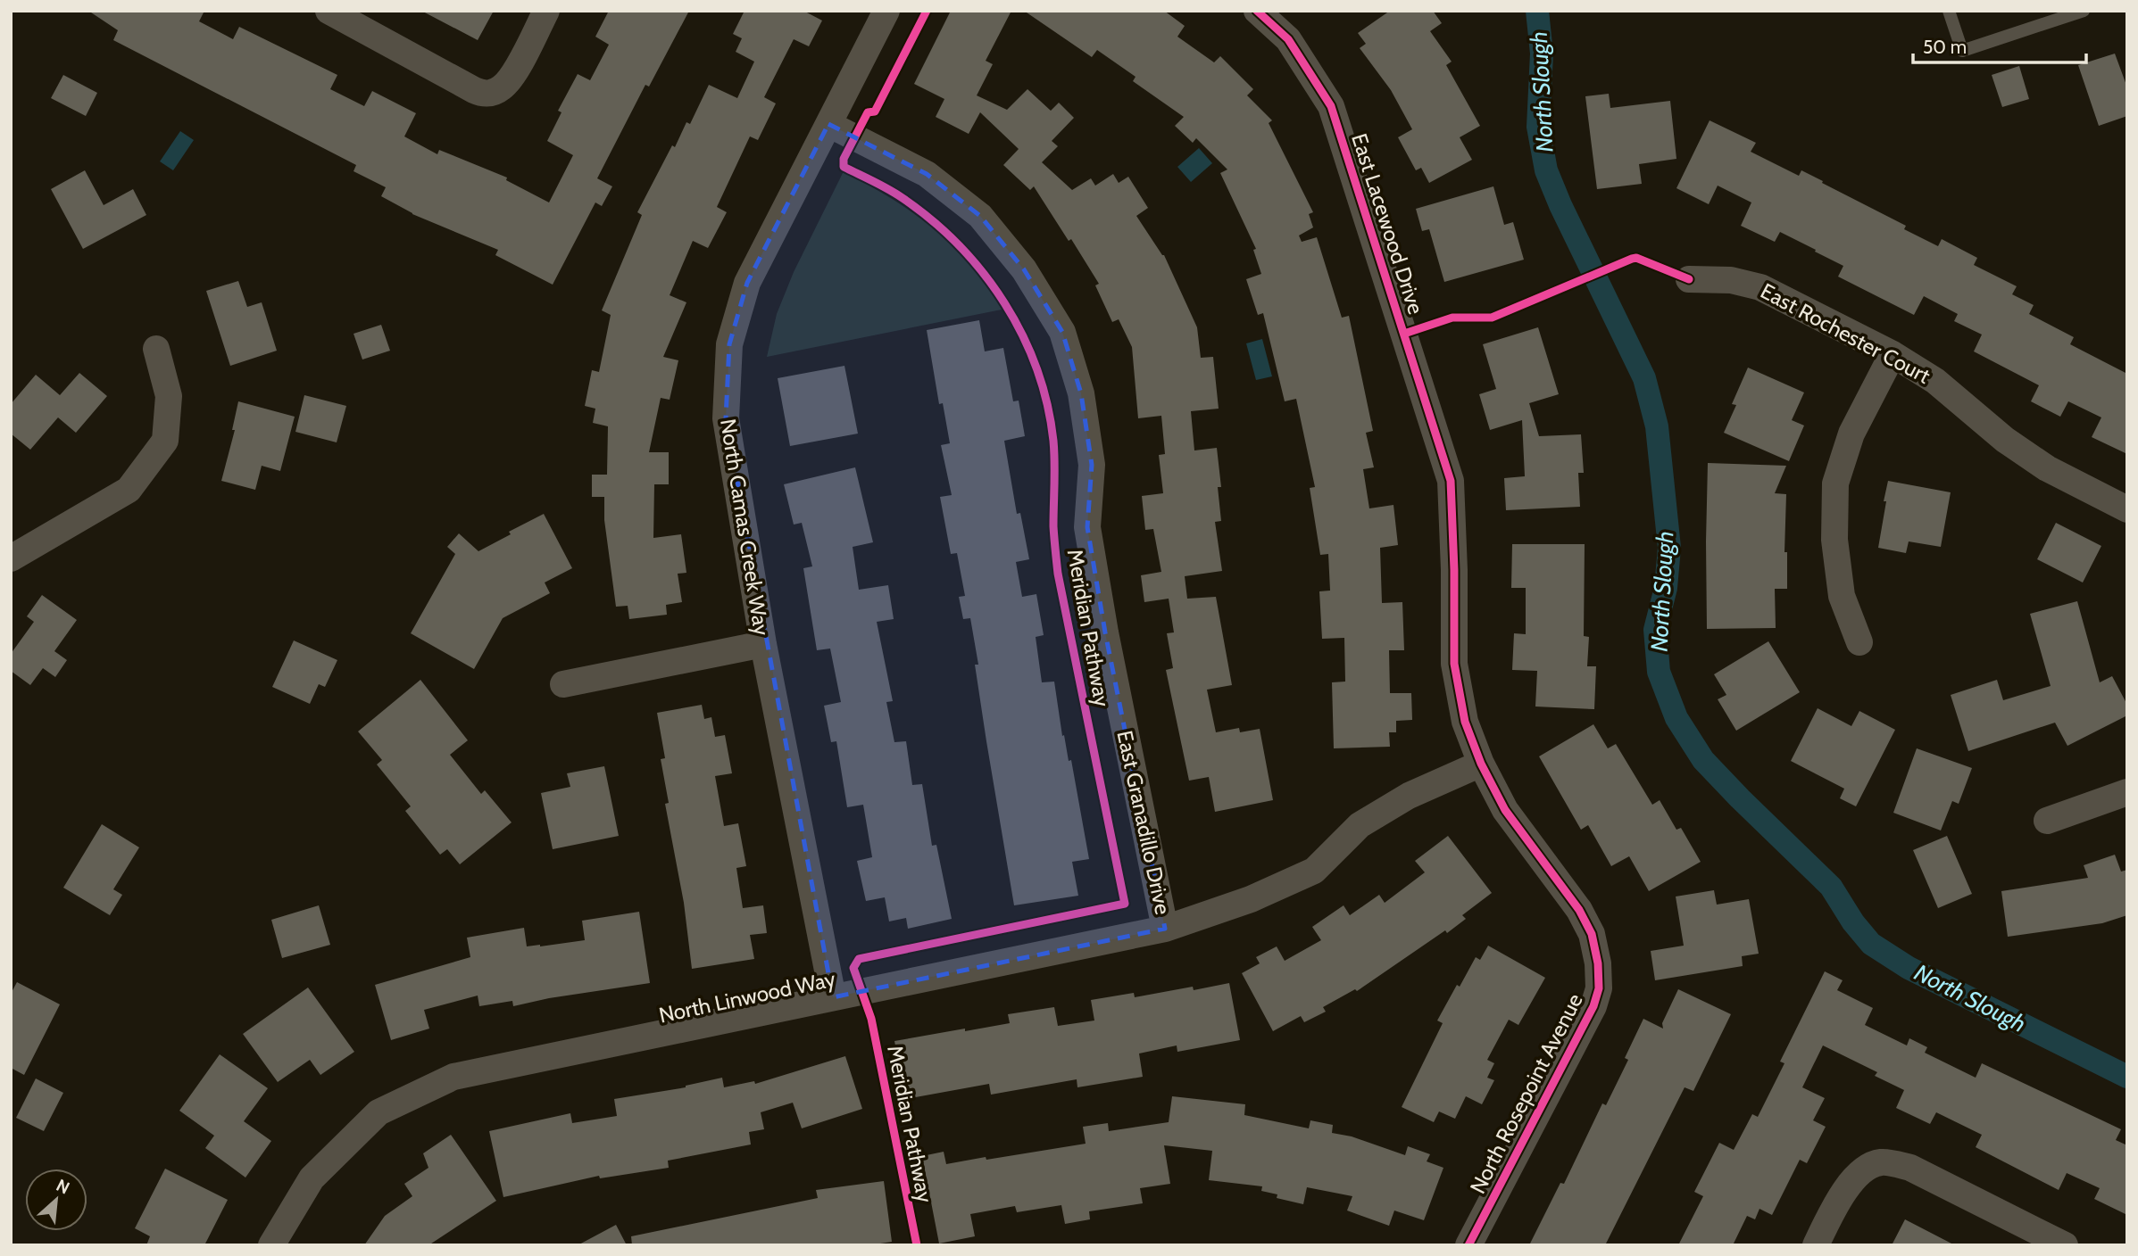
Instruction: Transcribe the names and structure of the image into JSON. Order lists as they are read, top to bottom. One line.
{"streets":{"street":["East Lacewood Drive","East Rochester Court","North Camas Creek Way","East Granadillo Drive","North Linwood Way","North Rosepoint Avenue"],"cycle path":["Meridian Pathway"]},"crossings":[["East Lacewood Drive","North Linwood Way"],["East Lacewood Drive","North Rosepoint Avenue"],["North Camas Creek Way","East Granadillo Drive"],["North Camas Creek Way","North Linwood Way"],["East Granadillo Drive","North Linwood Way"],["North Linwood Way","North Rosepoint Avenue"]],"water":["North Slough"],"scale_bar":"50 m","north":"top right"}
